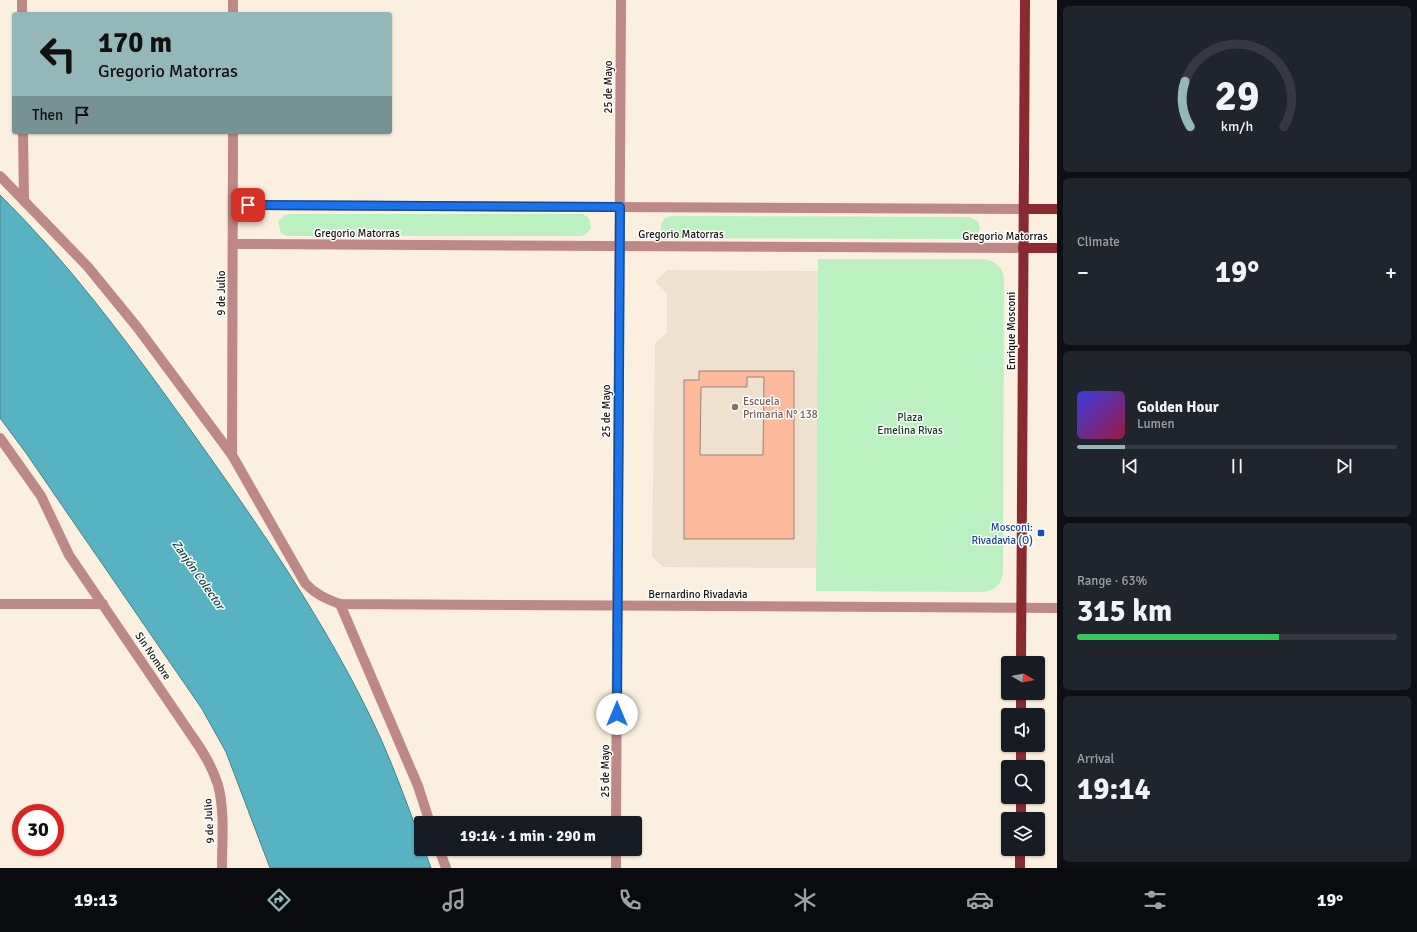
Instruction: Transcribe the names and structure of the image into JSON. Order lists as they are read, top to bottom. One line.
{"streets":{"main road":["Gregorio Matorras","Enrique Mosconi"],"street":["25 de Mayo","9 de Julio","Bernardino Rivadavia","Sin Nombre"]},"crossings":[["25 de Mayo","Gregorio Matorras"],["25 de Mayo","Bernardino Rivadavia"],["Gregorio Matorras","9 de Julio"],["Gregorio Matorras","Enrique Mosconi"],["9 de Julio","Sin Nombre"],["Enrique Mosconi","Bernardino Rivadavia"]],"water":["Zanjón Colector"],"parks":["Plaza Emelina Rivas"],"places":{"other":["Escuela Primaria N° 138"],"transit":["Mosconi: Rivadavia (O)"]},"north":"right","page":{"turn":["170 m","Gregorio Matorras"],"then":"Then","tile":["Climate",["Range · 63%","315 km"],["Arrival","19:14"]],"heat":["−","19°","+"],"song":["Golden Hour","Lumen"],"limit":"30","trip":"19:14 · 1 min · 290 m","tabs":["19:13","19°"],"gauge":["29","km/h"]}}
